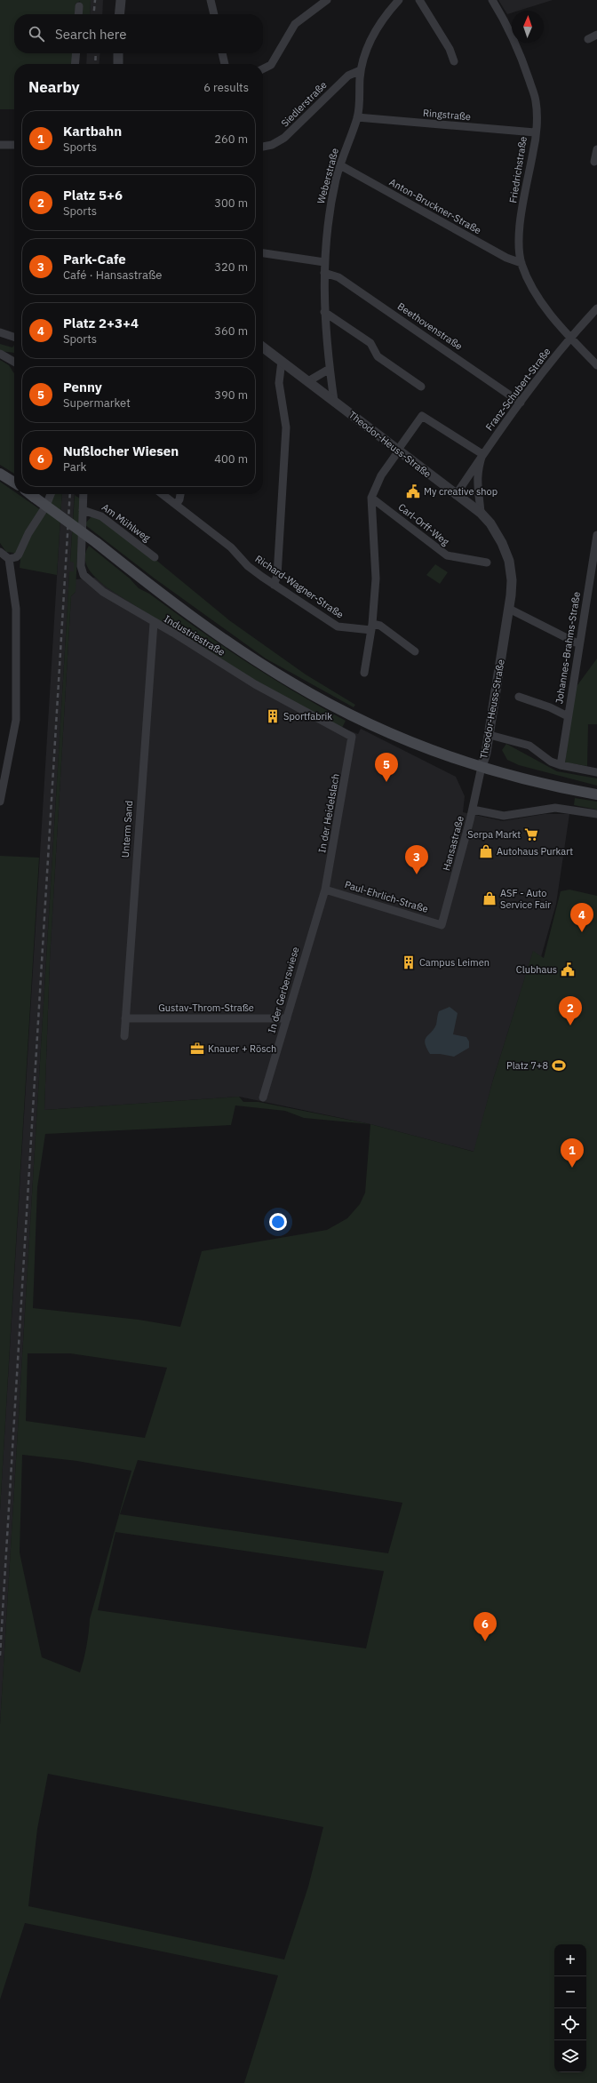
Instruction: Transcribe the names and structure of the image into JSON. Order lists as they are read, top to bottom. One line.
{"streets":{"street":["Siedlerstraße","Ringstraße","Friedrichstraße","Weberstraße","Anton-Bruckner-Straße","Beethovenstraße","Franz-Schubert-Straße","Theodor-Heuss-Straße","Am Mühlweg","Carl-Orff-Weg","Richard-Wagner-Straße","Industriestraße","Johannes-Brahms-Straße","In der Heidelslach","Unterm Sand","Hansastraße","Paul-Ehrlich-Straße","In der Gerberswiese","Gustav-Throm-Straße"]},"crossings":[["Siedlerstraße","Weberstraße"],["Ringstraße","Friedrichstraße"],["Ringstraße","Weberstraße"],["Friedrichstraße","Anton-Bruckner-Straße"],["Friedrichstraße","Franz-Schubert-Straße"],["Weberstraße","Anton-Bruckner-Straße"],["Weberstraße","Beethovenstraße"],["Weberstraße","Theodor-Heuss-Straße"],["Beethovenstraße","Franz-Schubert-Straße"],["Franz-Schubert-Straße","Theodor-Heuss-Straße"],["Theodor-Heuss-Straße","Hansastraße"],["Am Mühlweg","Industriestraße"],["Industriestraße","In der Heidelslach"],["Industriestraße","Unterm Sand"],["In der Heidelslach","Paul-Ehrlich-Straße"],["In der Heidelslach","In der Gerberswiese"],["Unterm Sand","Gustav-Throm-Straße"],["Hansastraße","Paul-Ehrlich-Straße"],["Paul-Ehrlich-Straße","In der Gerberswiese"],["In der Gerberswiese","Gustav-Throm-Straße"]],"places":{"public building":["My creative shop","Clubhaus"],"building":["Sportfabrik","Campus Leimen"],"supermarket":["Serpa Markt"],"shop":["Autohaus Purkart","ASF - Auto Service Fair"],"office":["Knauer + Rösch"],"sports":["Platz 7+8"]},"north":"top","page":{"search":"Search here","heading":["Nearby","6 results"],"list":[{"mark":"1","name":"Kartbahn","note":"Sports","value":"260 m"},{"mark":"2","name":"Platz 5+6","note":"Sports","value":"300 m"},{"mark":"3","name":"Park-Cafe","note":"Café · Hansastraße","value":"320 m"},{"mark":"4","name":"Platz 2+3+4","note":"Sports","value":"360 m"},{"mark":"5","name":"Penny","note":"Supermarket","value":"390 m"},{"mark":"6","name":"Nußlocher Wiesen","note":"Park","value":"400 m"}],"pins":["5","3","4","2","1","6"],"map_buttons":["+","−"]}}
